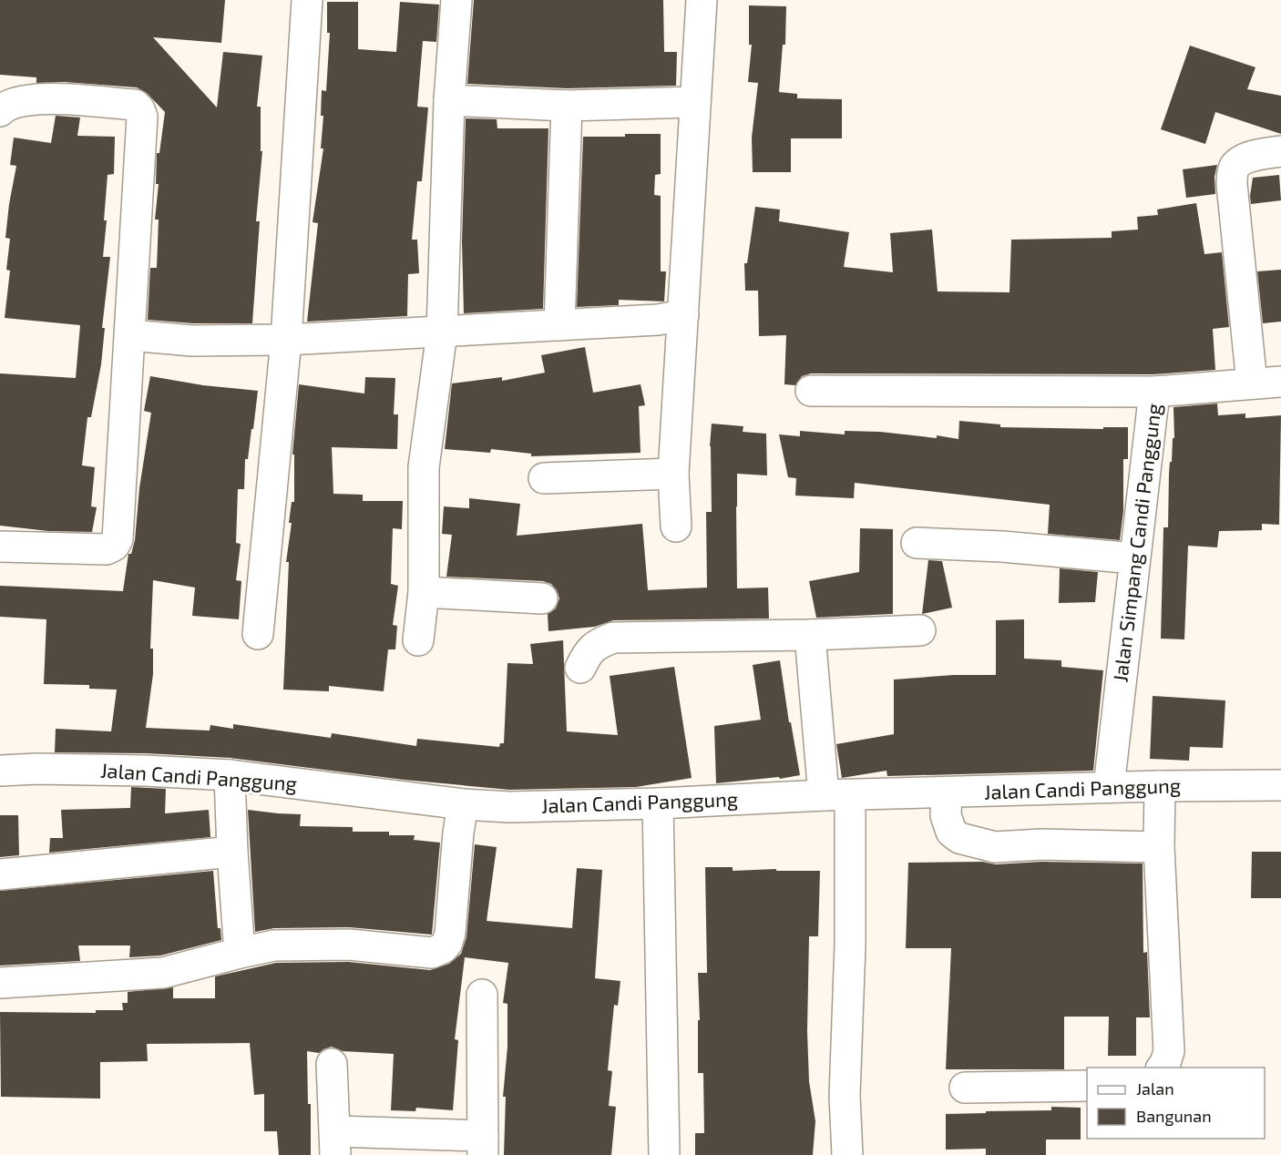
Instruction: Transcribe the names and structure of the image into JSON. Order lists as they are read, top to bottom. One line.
{"streets":{"street":["Jalan Simpang Candi Panggung","Jalan Candi Panggung"]},"crossings":[["Jalan Simpang Candi Panggung","Jalan Candi Panggung"]],"legend":["Jalan","Bangunan"]}
